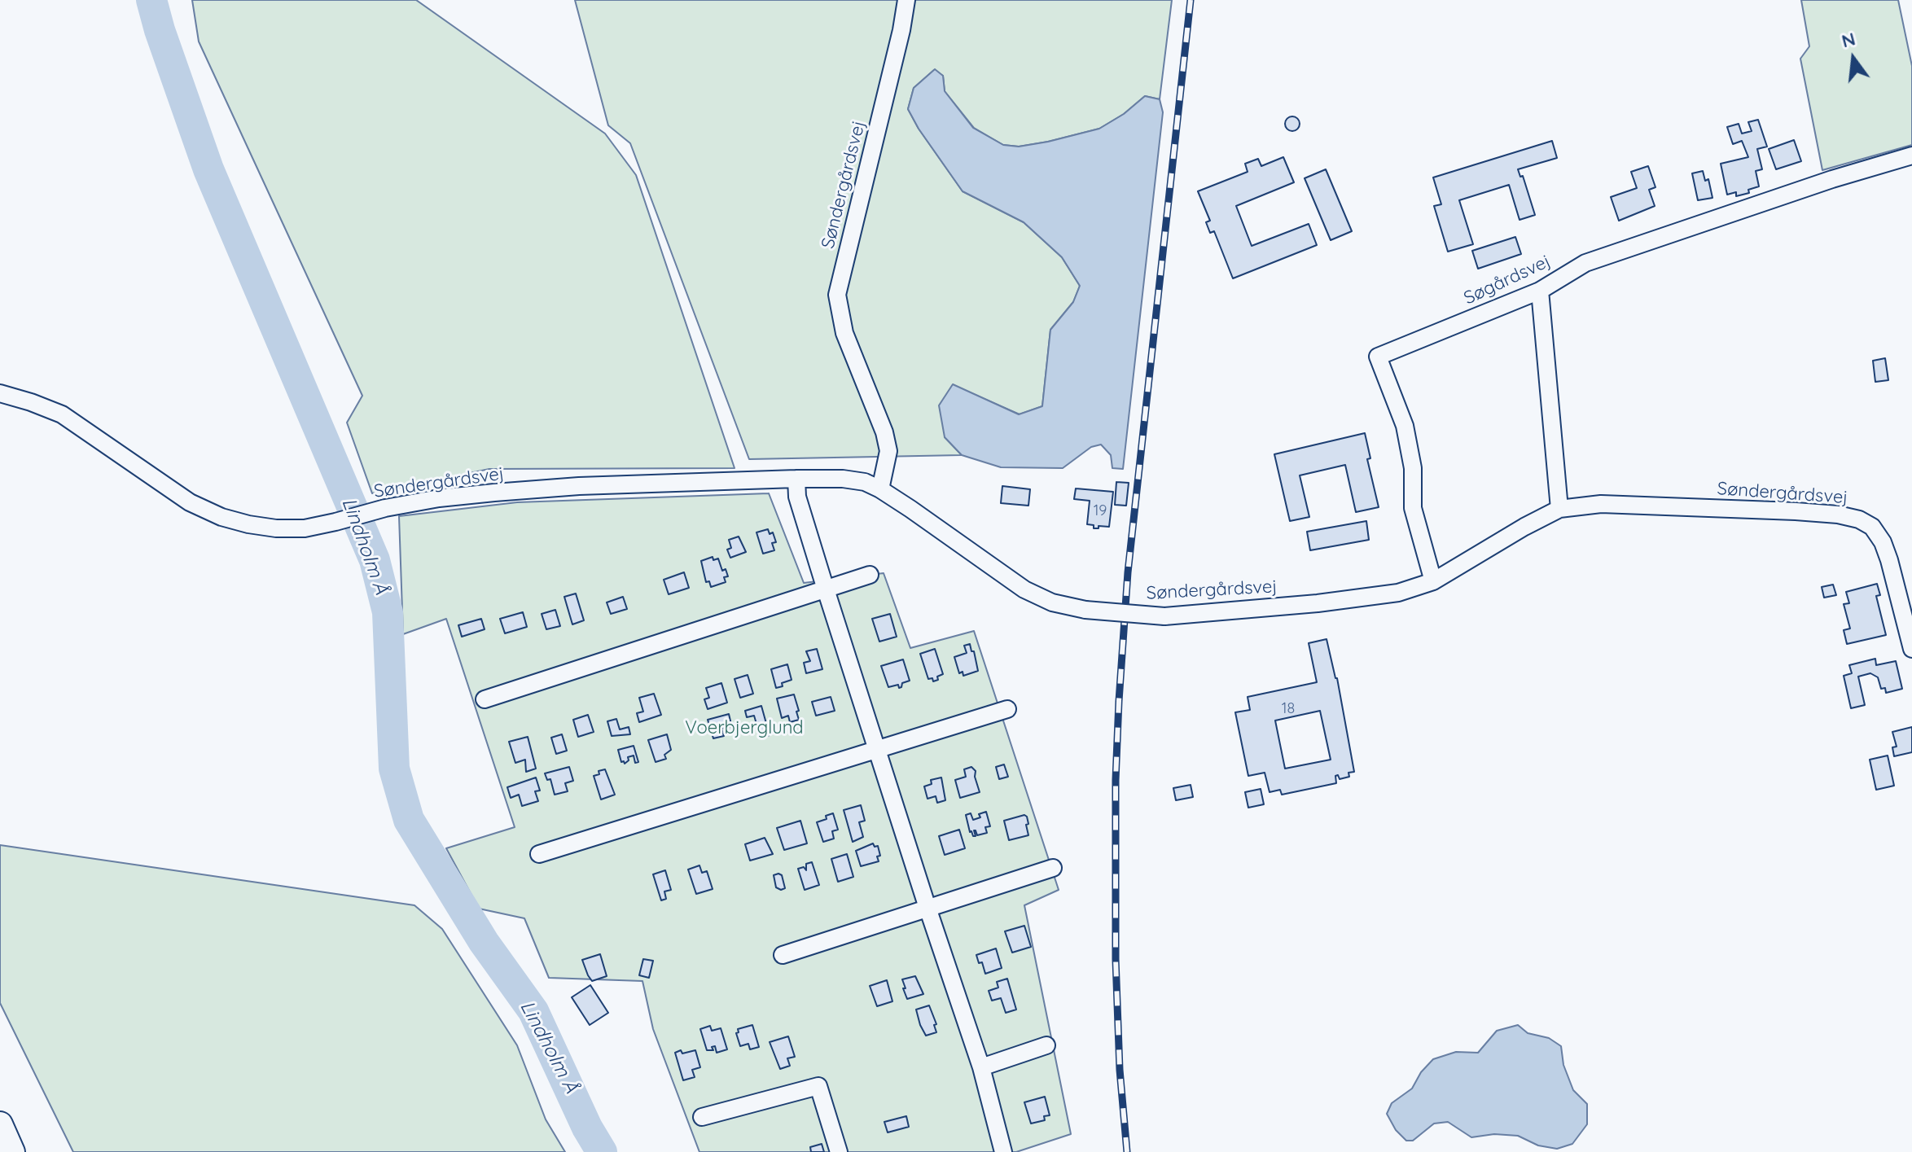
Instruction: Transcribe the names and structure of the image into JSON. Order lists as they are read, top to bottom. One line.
{"streets":{"street":["Søndergårdsvej","Søgårdsvej"]},"crossings":[["Søndergårdsvej","Søgårdsvej"]],"water":["Lindholm Å"],"parks":["Voerbjerglund"],"house_numbers":["19","18"],"north":"top"}
